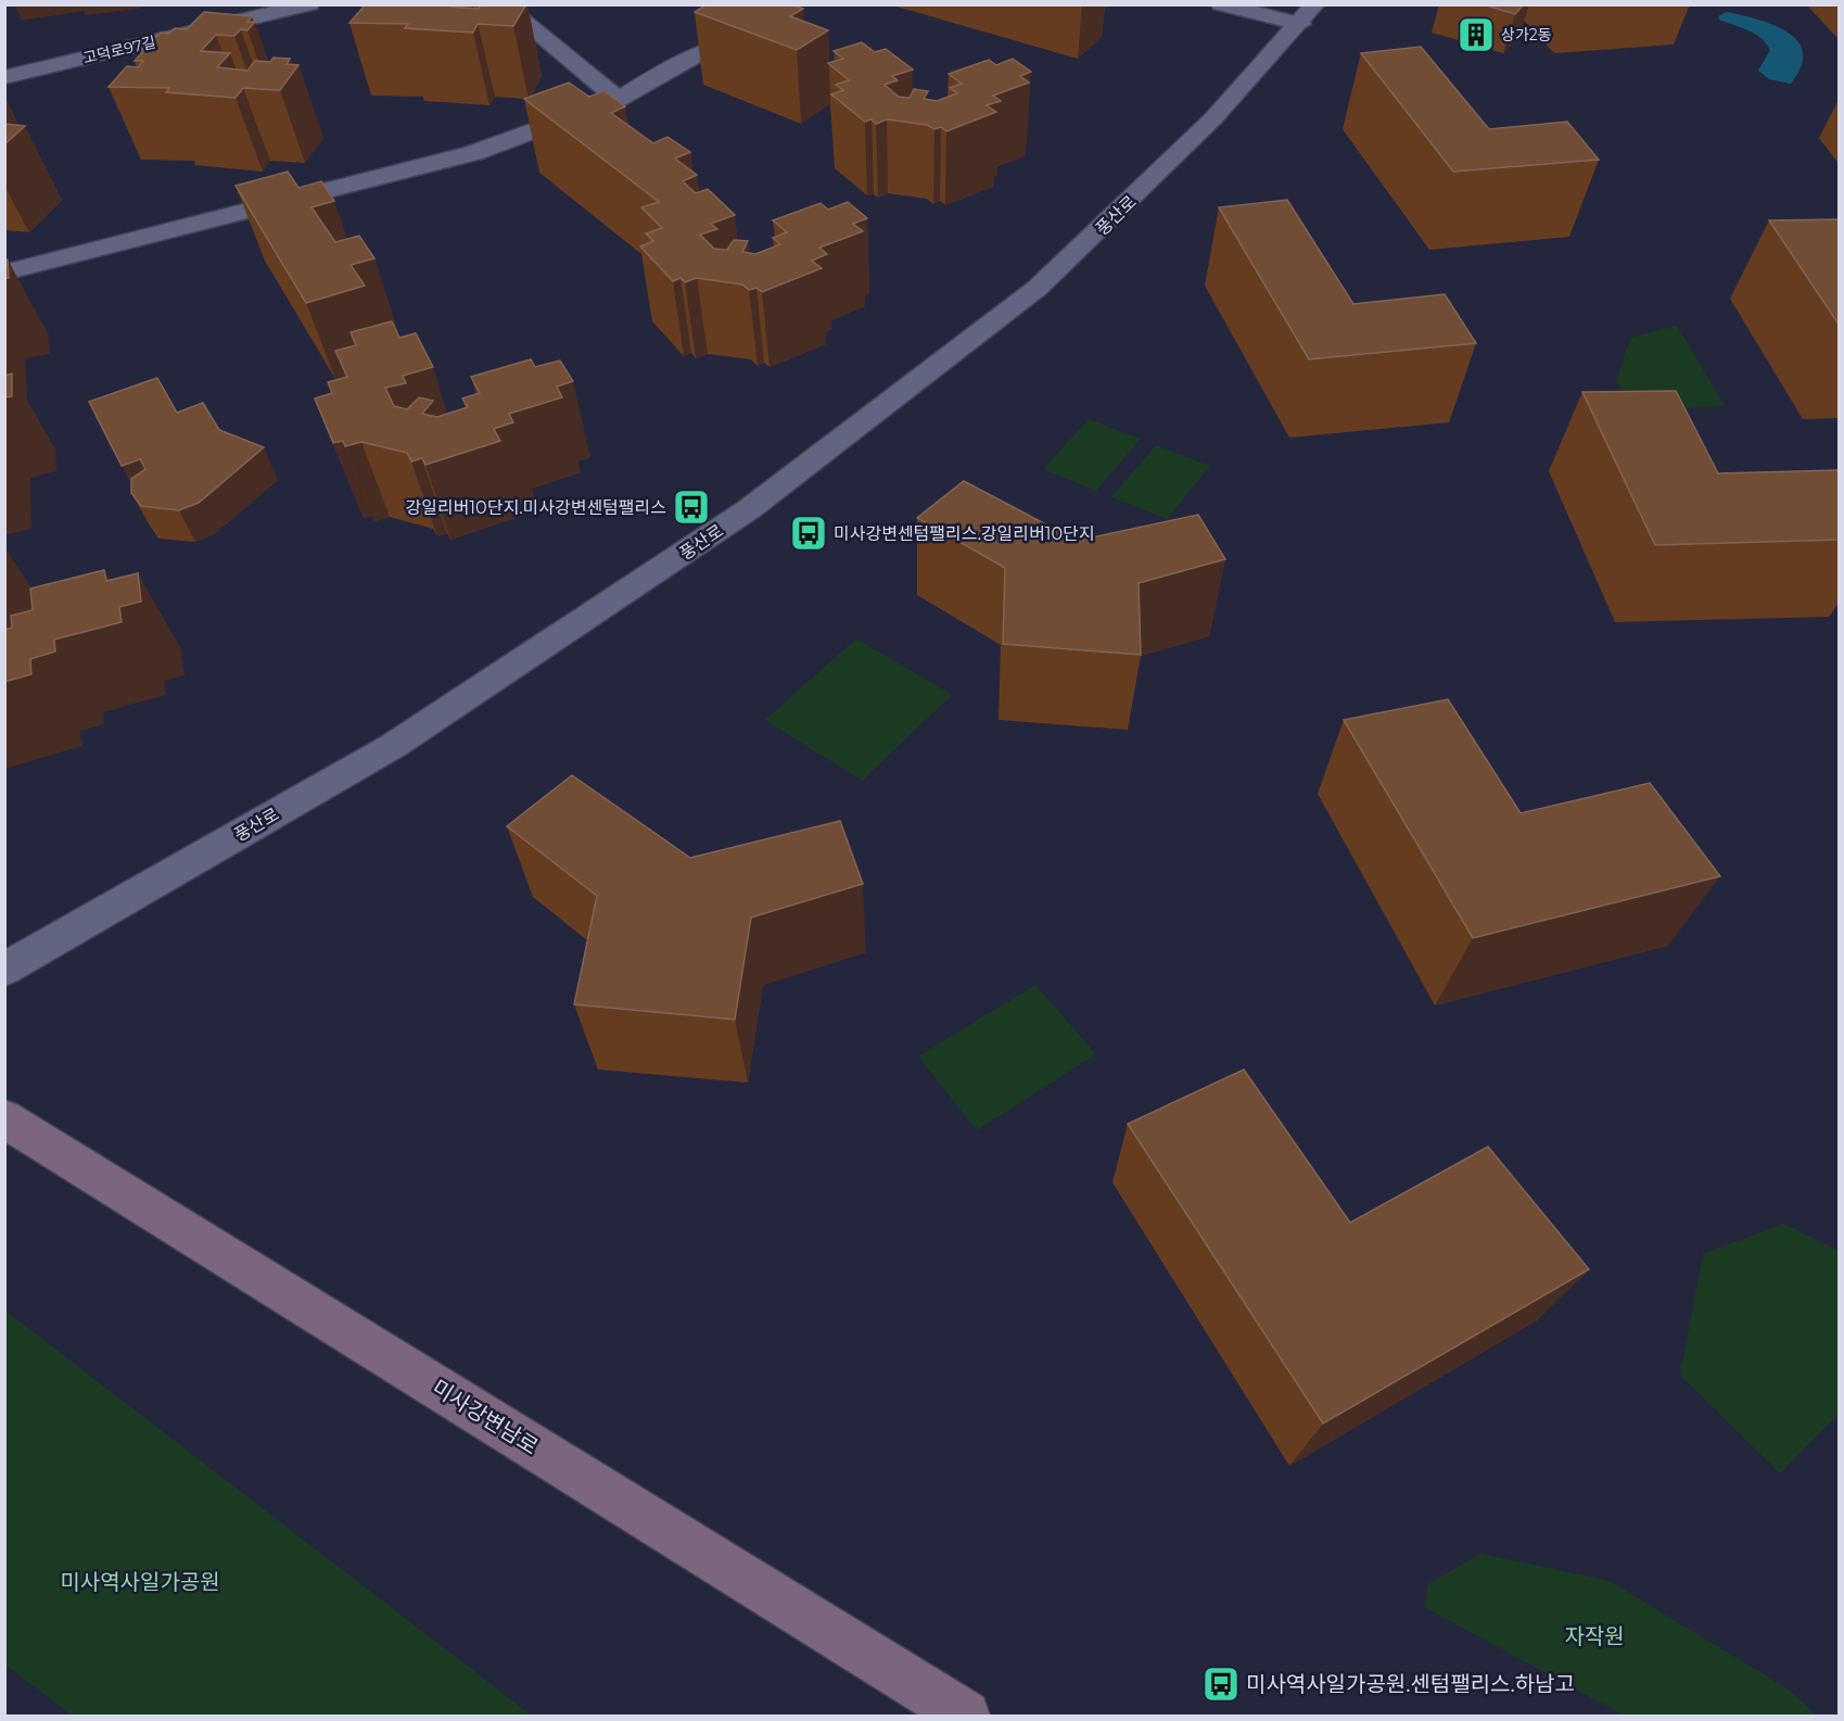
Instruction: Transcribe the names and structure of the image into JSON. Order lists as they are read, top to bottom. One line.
{"streets":{"main road":["미사강변남로"],"street":["고덕로97길","풍산로"]},"parks":["미사역사일가공원","자작원"],"places":{"building":["상가2동"],"bus stop":["강일리버10단지.미사강변센텀팰리스","미사강변센텀팰리스.강일리버10단지","미사역사일가공원.센텀팰리스.하남고"]}}
